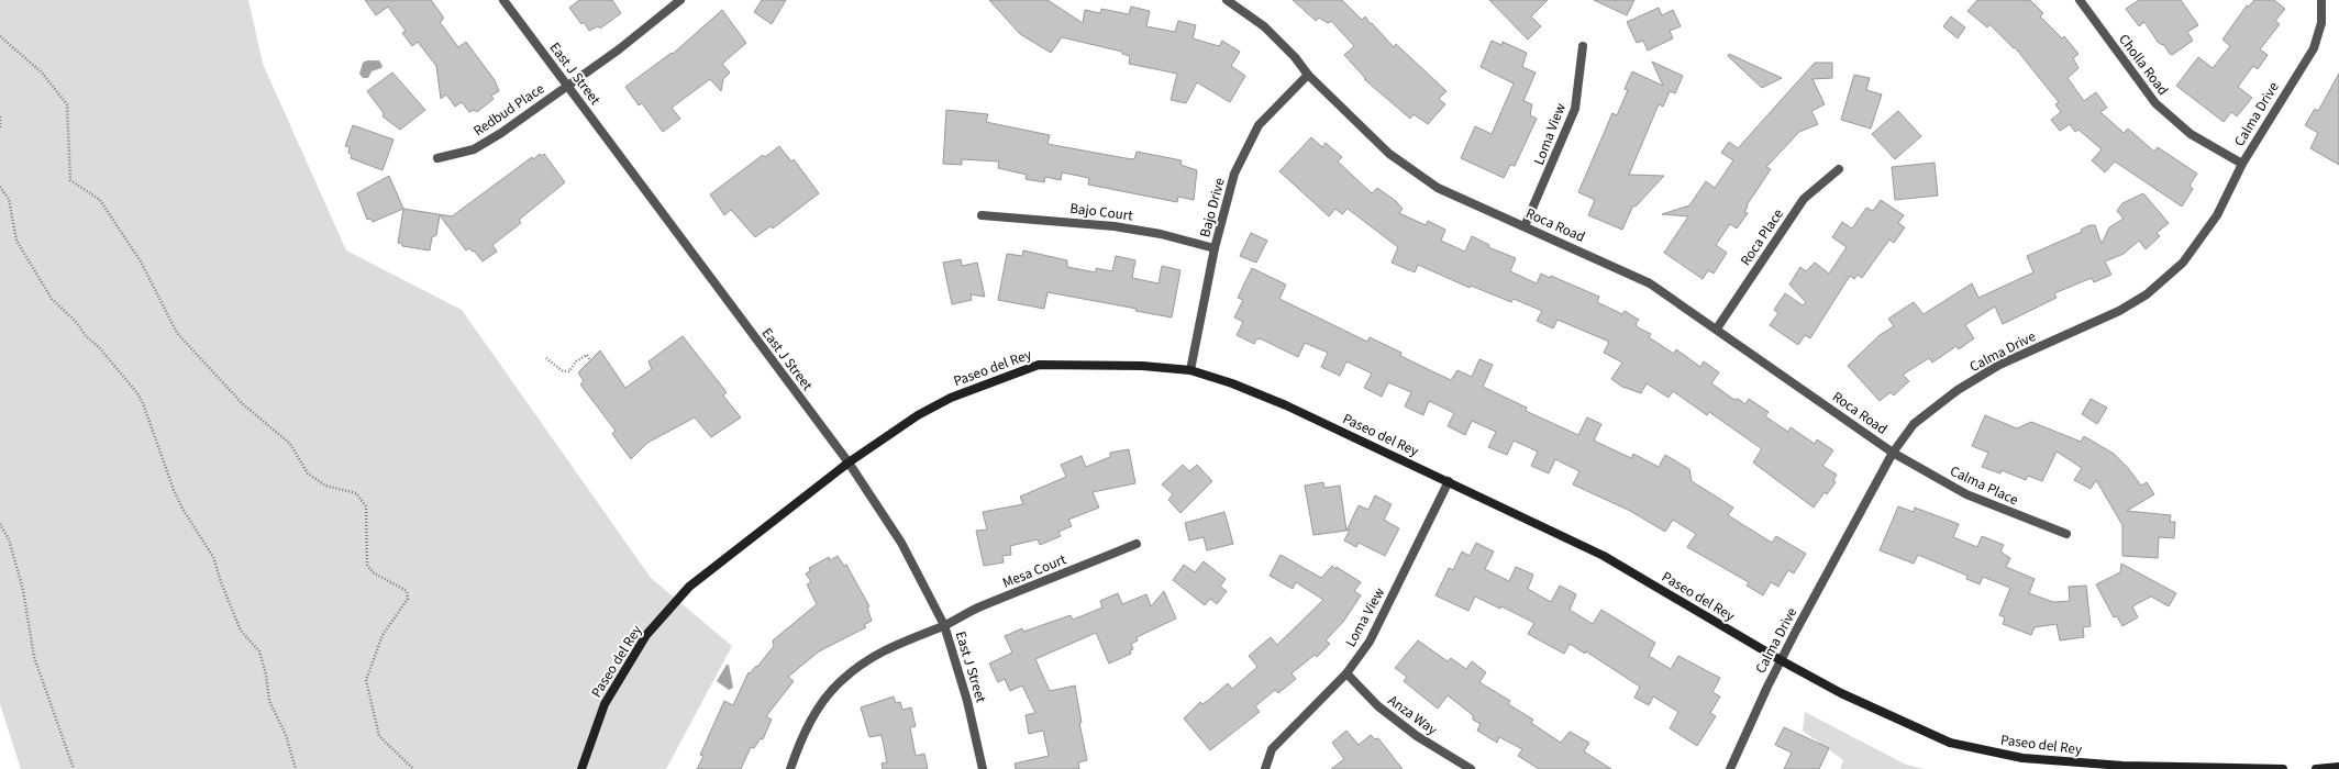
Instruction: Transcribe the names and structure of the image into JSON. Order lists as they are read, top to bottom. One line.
{"streets":{"main road":["Paseo del Rey"],"street":["Cholla Road","East J Street","Redbud Place","Calma Drive","Loma View","Bajo Drive","Bajo Court","Roca Road","Roca Place","Calma Place","Mesa Court","Anza Way"]},"crossings":[["Cholla Road","Calma Drive"],["East J Street","Redbud Place"],["East J Street","Paseo del Rey"],["East J Street","Mesa Court"],["Calma Drive","Roca Road"],["Calma Drive","Paseo del Rey"],["Calma Drive","Calma Place"],["Loma View","Roca Road"],["Loma View","Paseo del Rey"],["Loma View","Anza Way"],["Bajo Drive","Bajo Court"],["Bajo Drive","Roca Road"],["Bajo Drive","Paseo del Rey"],["Roca Road","Roca Place"],["Roca Road","Calma Place"]]}
